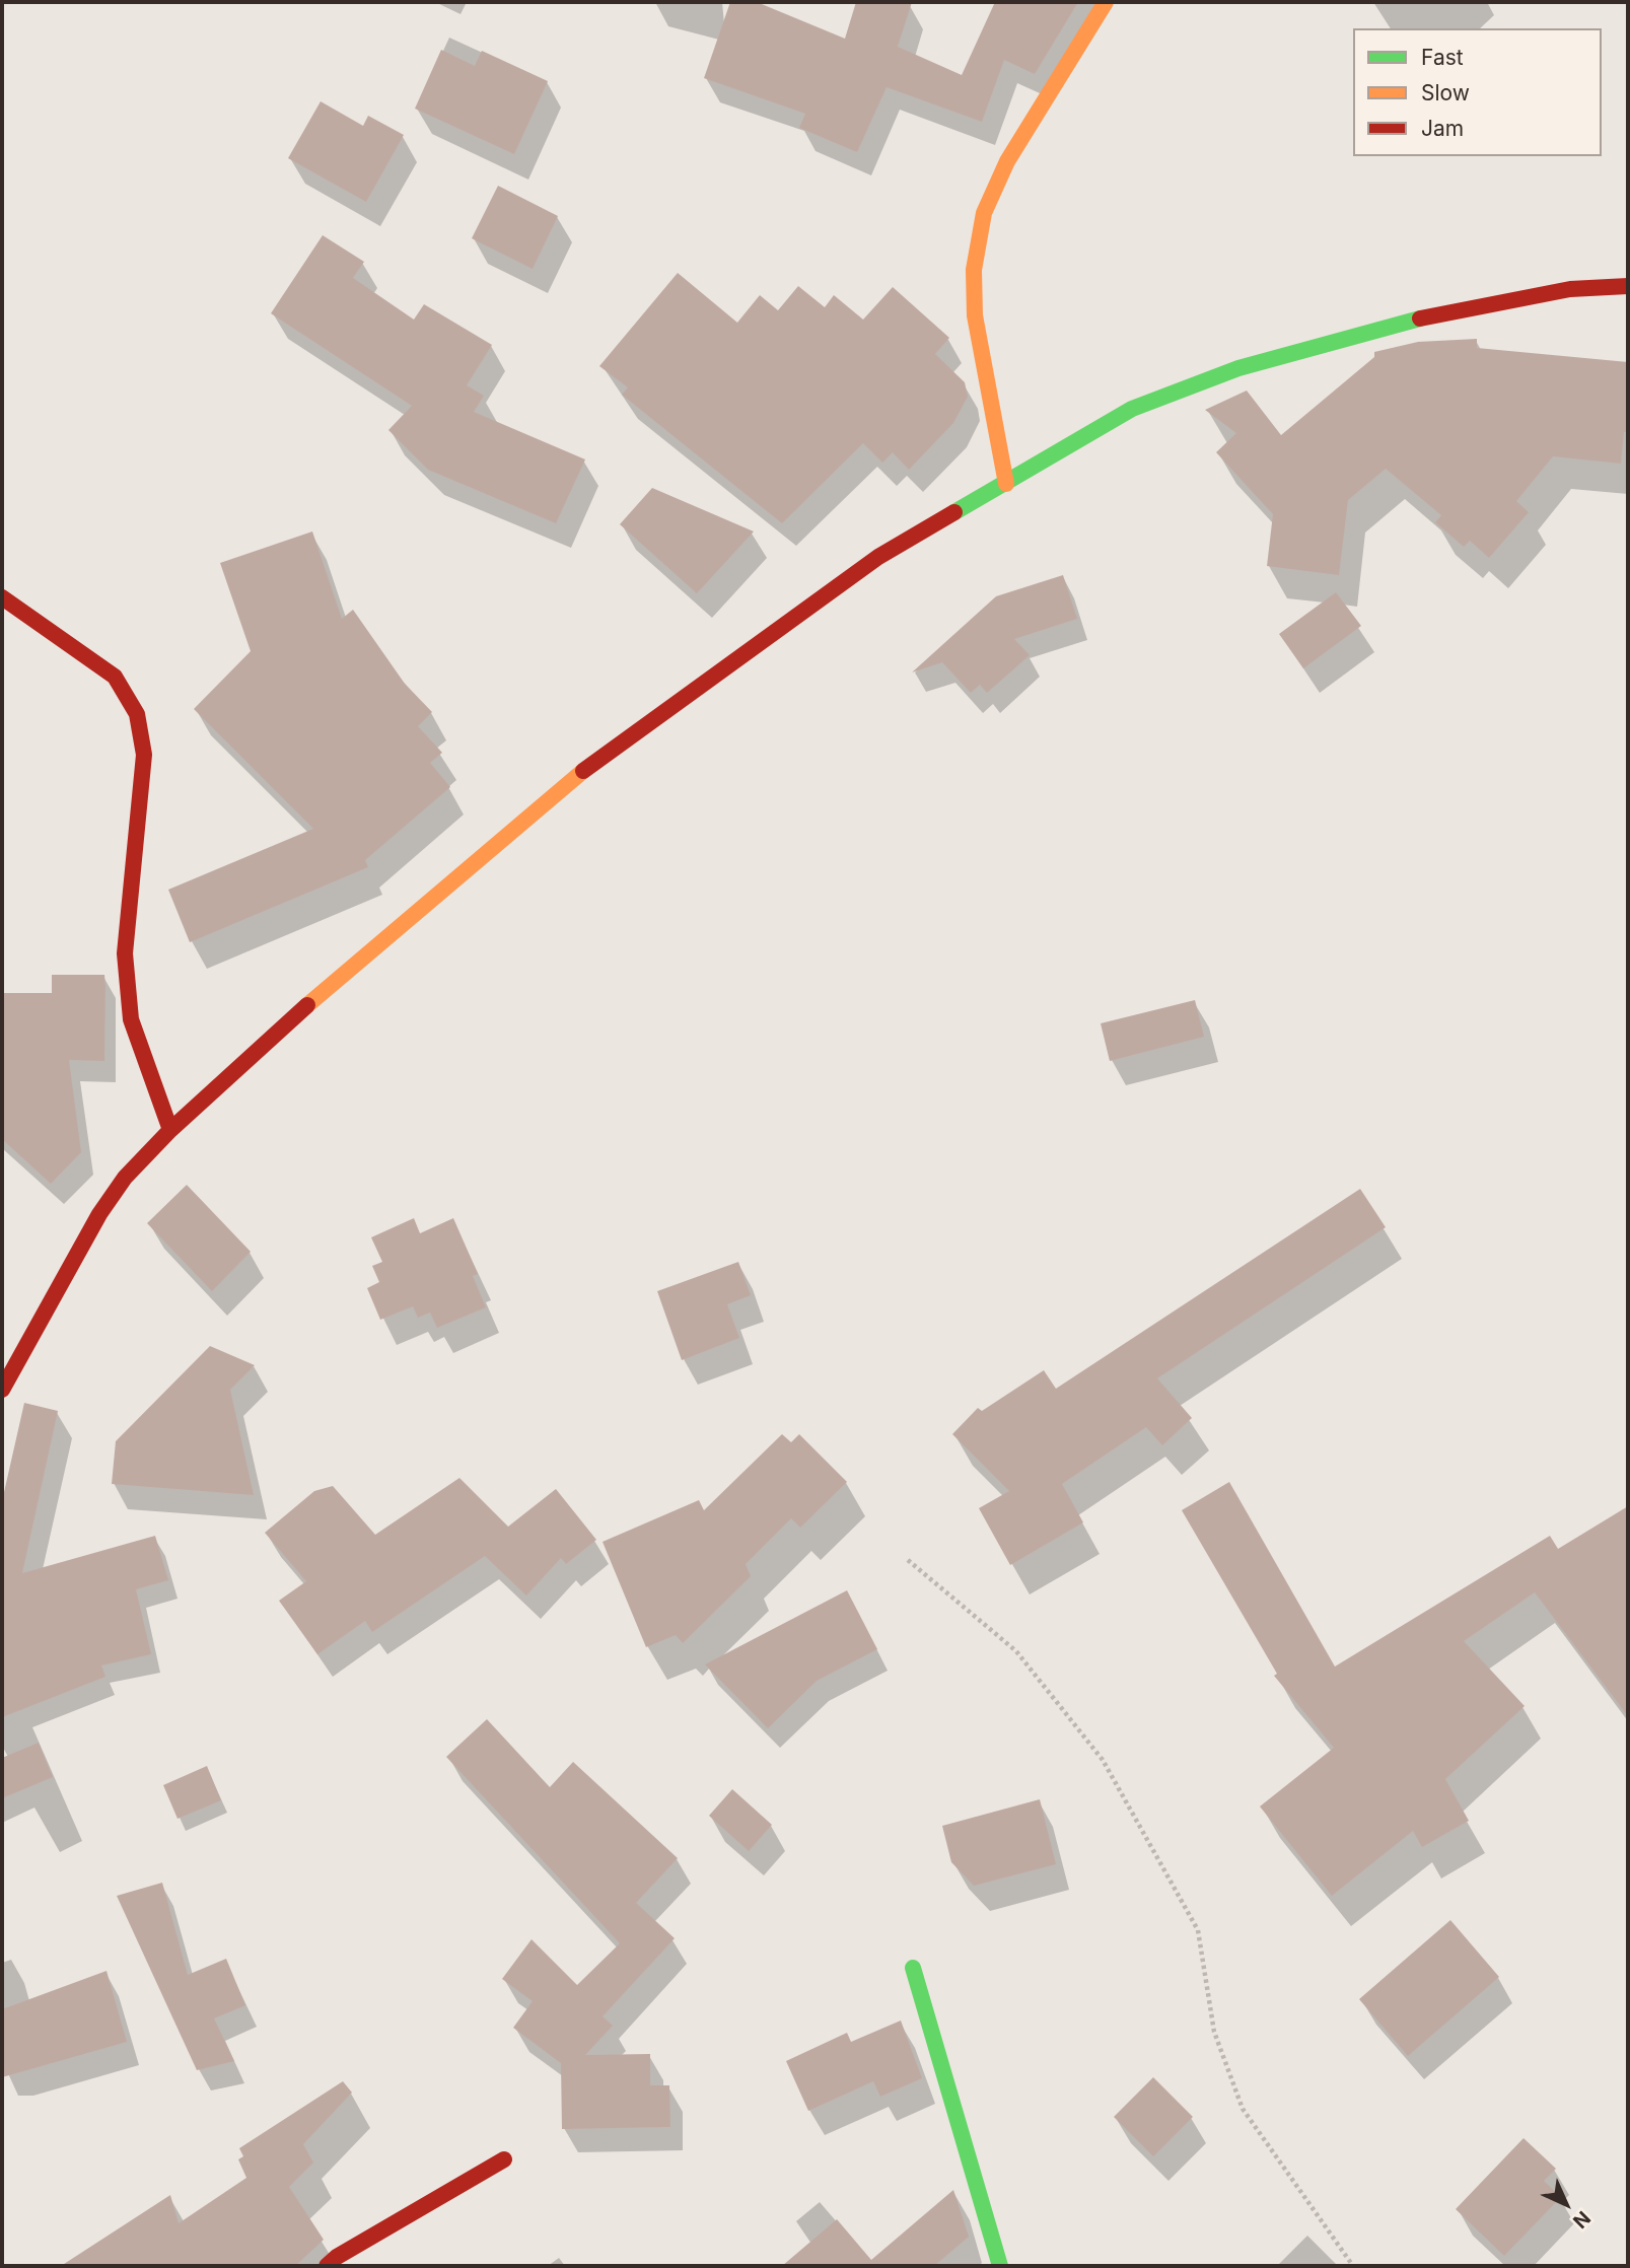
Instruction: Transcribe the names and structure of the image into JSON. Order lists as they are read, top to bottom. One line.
{"legend":["Fast","Slow","Jam"],"north":"bottom right"}
